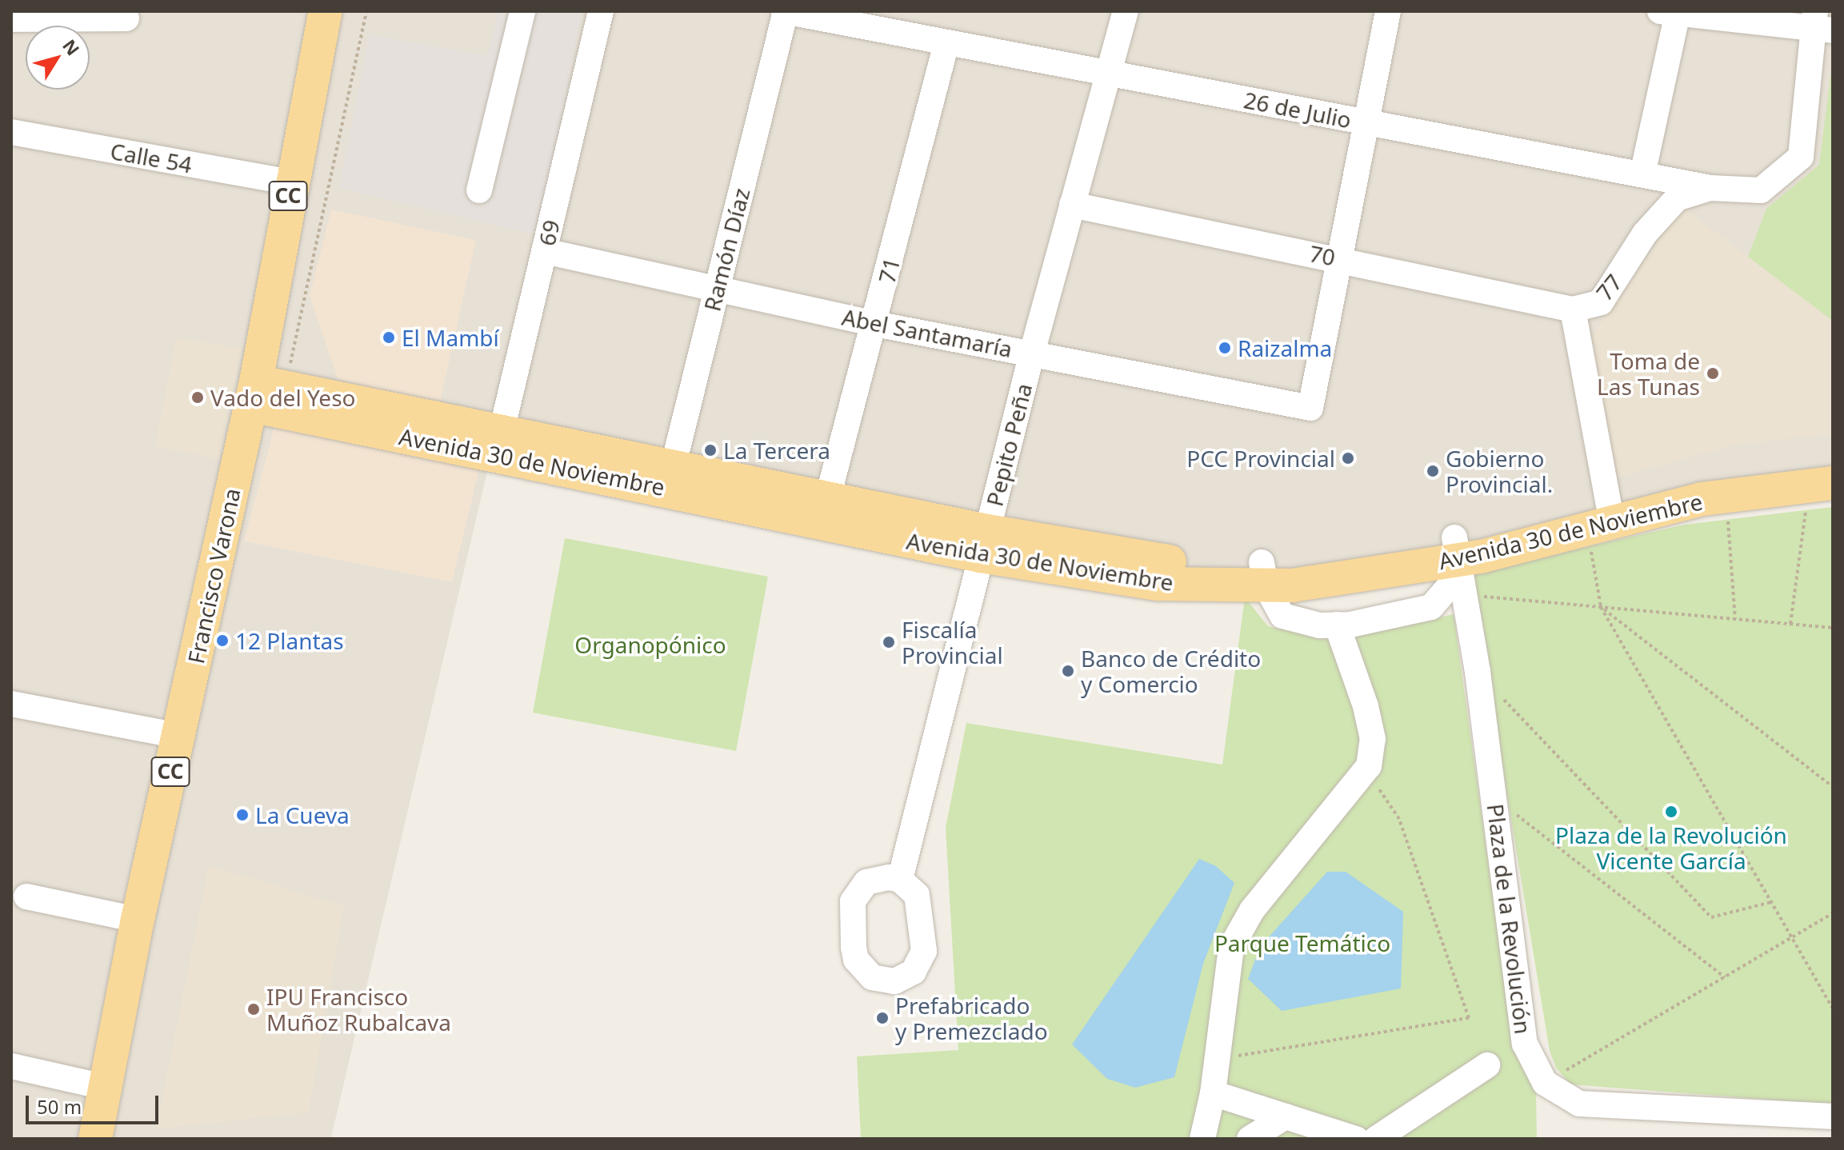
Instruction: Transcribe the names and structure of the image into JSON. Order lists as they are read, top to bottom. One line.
{"streets":{"main road":["CC","Avenida 30 de Noviembre","Francisco Varona"],"street":["26 de Julio","Calle 54","69","Ramón Díaz","70","71","77","Abel Santamaría","Pepito Peña","Plaza de la Revolución"]},"crossings":[["26 de Julio","Ramón Díaz"],["26 de Julio","71"],["26 de Julio","77"],["26 de Julio","Pepito Peña"],["Calle 54","Francisco Varona"],["69","Abel Santamaría"],["69","Avenida 30 de Noviembre"],["Ramón Díaz","Abel Santamaría"],["Ramón Díaz","Avenida 30 de Noviembre"],["70","77"],["70","Abel Santamaría"],["70","Pepito Peña"],["71","Abel Santamaría"],["71","Avenida 30 de Noviembre"],["77","Avenida 30 de Noviembre"],["Abel Santamaría","Pepito Peña"],["Pepito Peña","Avenida 30 de Noviembre"],["Avenida 30 de Noviembre","Francisco Varona"],["Avenida 30 de Noviembre","Plaza de la Revolución"]],"parks":["Organopónico","Parque Temático"],"places":["El Mambí","Raizalma","Toma de Las Tunas","Vado del Yeso","La Tercera","PCC Provincial","Gobierno Provincial.","12 Plantas","Fiscalía Provincial","Banco de Crédito y Comercio","Plaza de la Revolución Vicente García","La Cueva","IPU Francisco Muñoz Rubalcava","Prefabricado y Premezclado"],"scale_bar":"50 m","north":"top right"}
